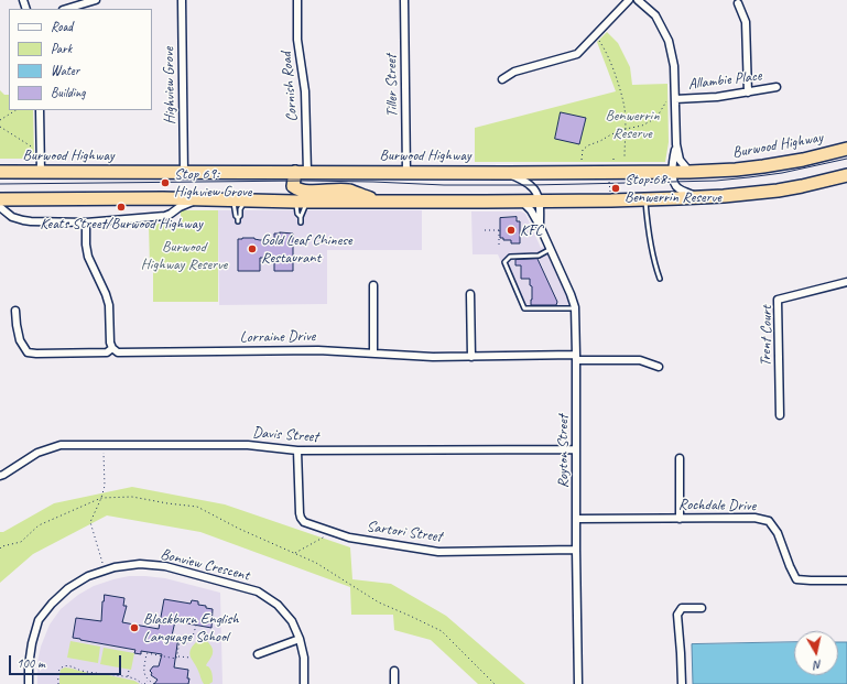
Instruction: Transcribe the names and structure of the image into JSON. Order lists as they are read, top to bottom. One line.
{"streets":{"highway":["Burwood Highway"],"street":["Allambie Place","Highview Grove","Tiller Street","Cornish Road","Trent Court","Lorraine Drive","Davis Street","Royton Street","Rochdale Drive","Sartori Street","Bonview Crescent"]},"crossings":[["Highview Grove","Burwood Highway"],["Tiller Street","Burwood Highway"],["Cornish Road","Burwood Highway"],["Lorraine Drive","Royton Street"],["Davis Street","Royton Street"],["Davis Street","Sartori Street"],["Royton Street","Rochdale Drive"],["Royton Street","Sartori Street"]],"parks":["Benwerrin Reserve","Burwood Highway Reserve"],"places":["Stop 69: Highview Grove","Stop 68: Benwerrin Reserve","Keats Street/Burwood Highway","KFC","Gold Leaf Chinese Restaurant","Blackburn English Language School"],"legend":["Road","Park","Water","Building"],"scale_bar":"100 m","north":"bottom"}
